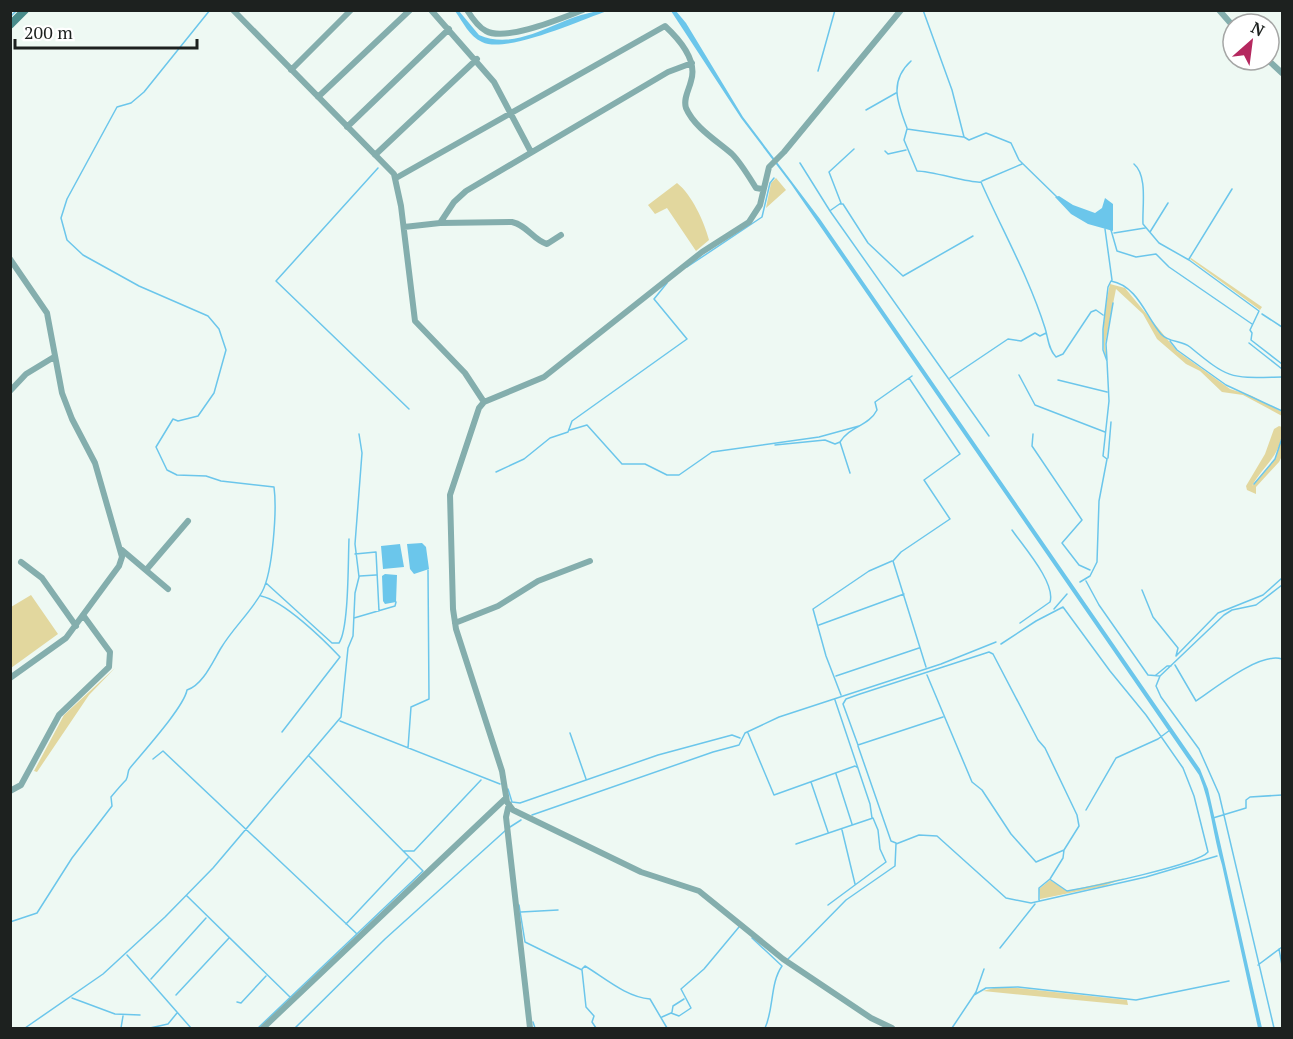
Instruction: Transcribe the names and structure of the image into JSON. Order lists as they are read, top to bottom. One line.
{"scale_bar":"200 m","north":"top right"}
